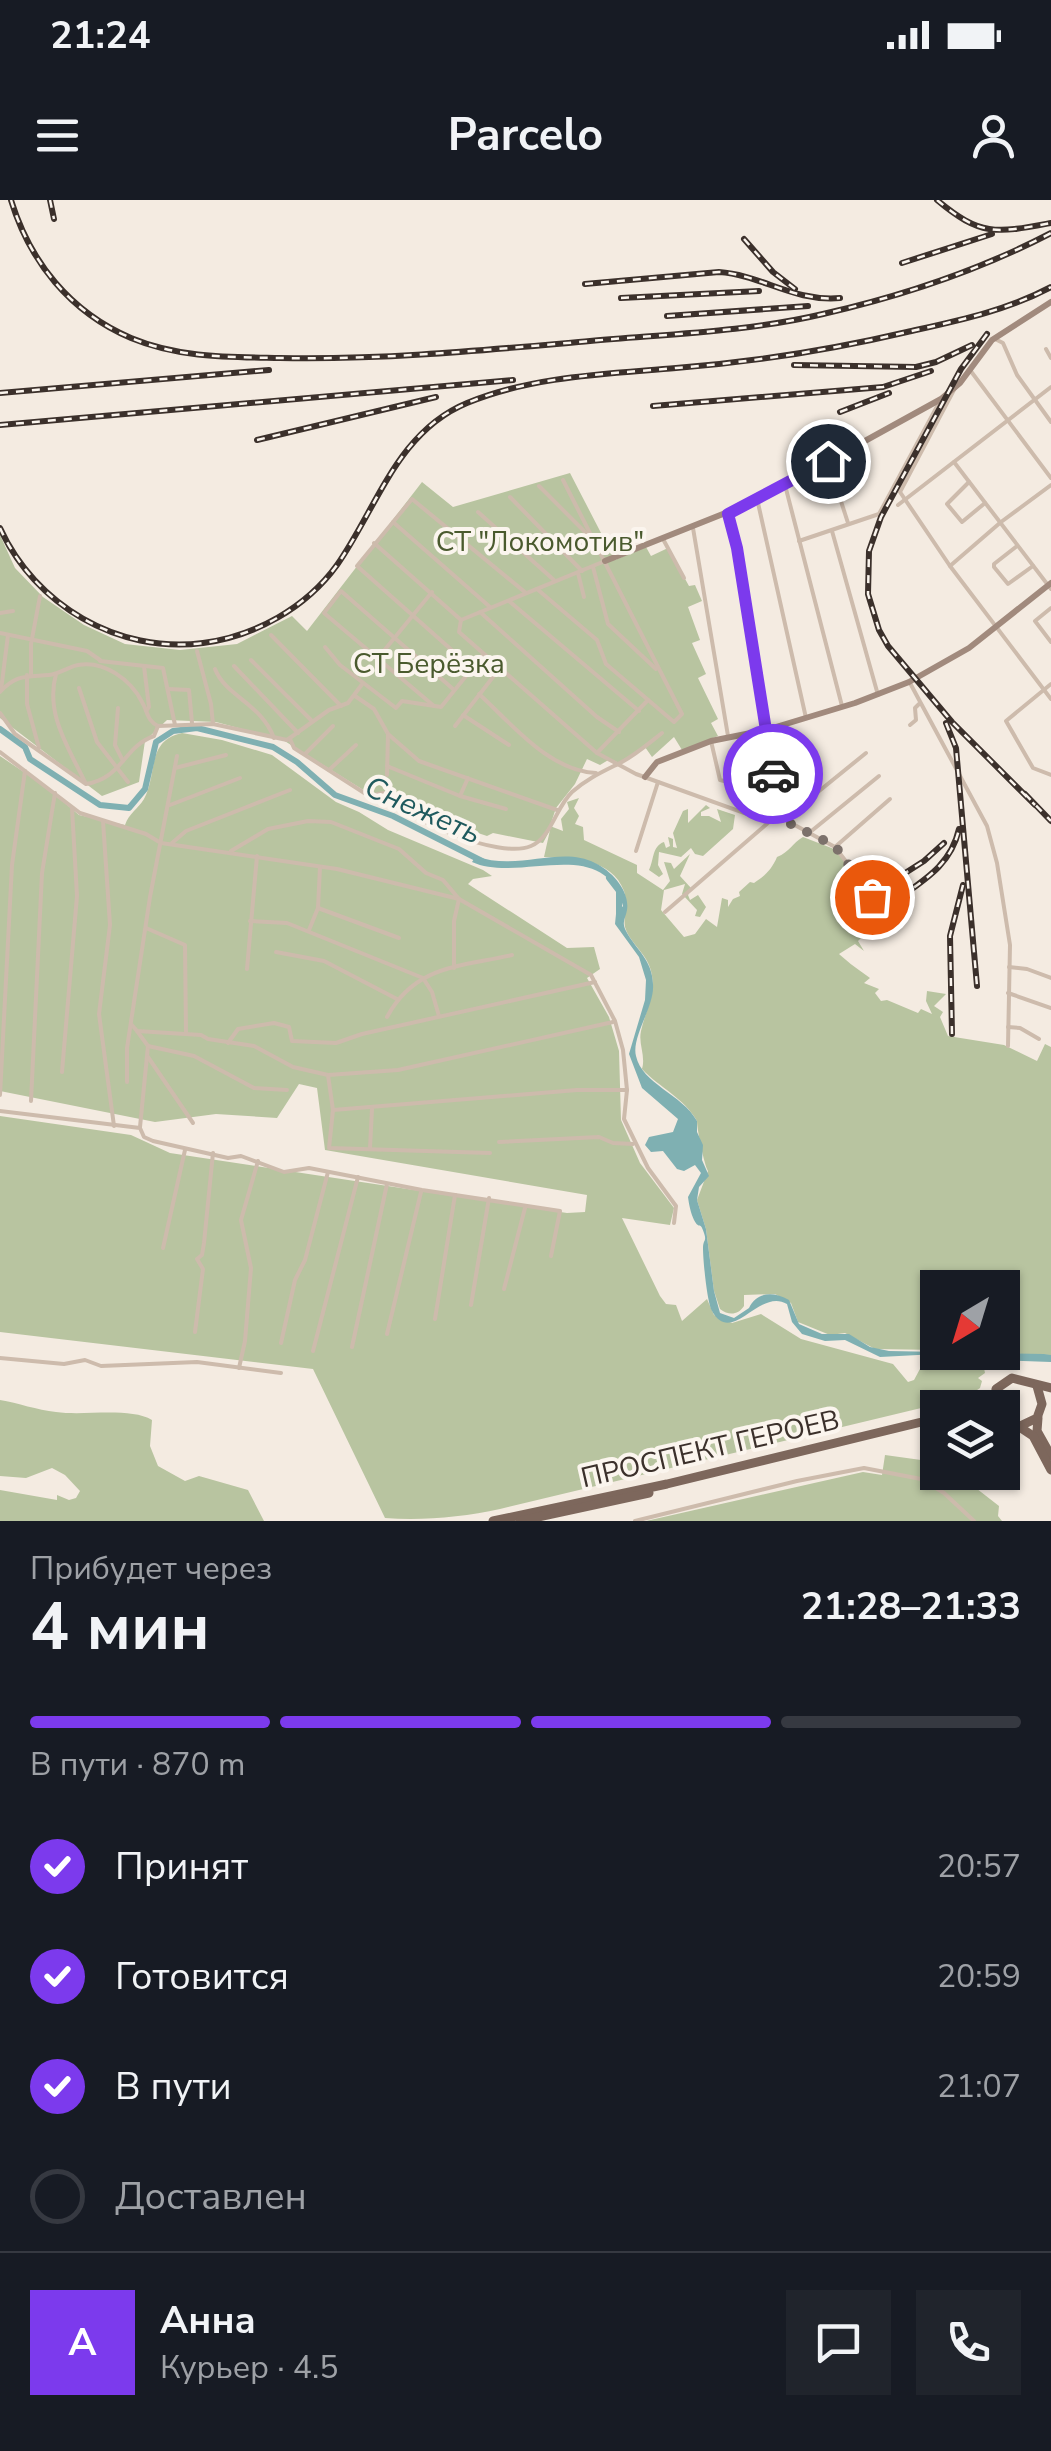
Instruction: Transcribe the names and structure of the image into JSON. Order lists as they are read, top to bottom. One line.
{"streets":{"main road":["ПРОСПЕКТ ГЕРОЕВ"]},"water":["Снежеть"],"parks":["СТ \"Локомотив\"","СТ Берёзка"],"north":"bottom left","page":{"status":"21:24","header":"Parcelo","heading":["4 мин","Прибудет через","21:28–21:33"],"panel":["Анна","Курьер · 4.5"],"bar":"В пути · 870 m","list":[["Принят","20:57"],["Готовится","20:59"],["В пути","21:07"],"Доставлен"],"round":"А"}}
